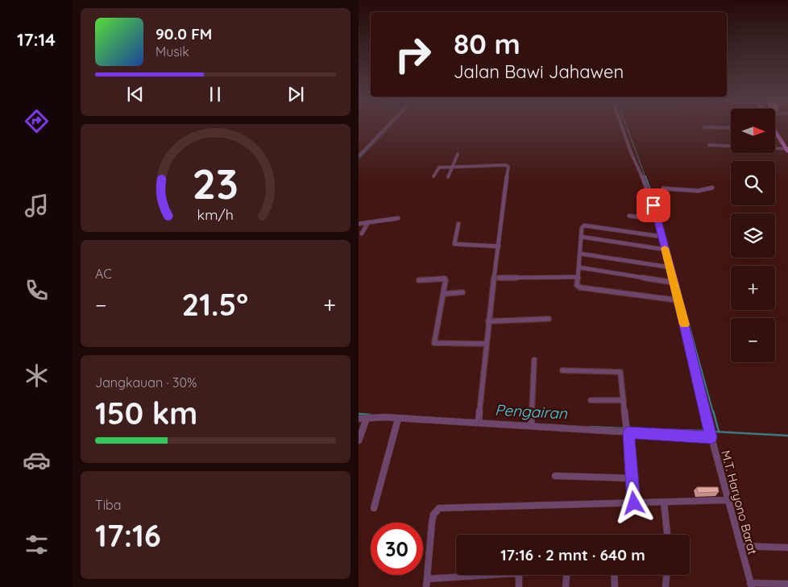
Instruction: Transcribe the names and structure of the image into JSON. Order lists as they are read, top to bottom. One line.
{"streets":{"street":["M.T. Haryono Barat"]},"water":["Pengairan"],"north":"right","page":{"tabs":"17:14","turn":["80 m","Jalan Bawi Jahawen"],"song":["90.0 FM","Musik"],"map_buttons":["+","−"],"tile":["AC",["Jangkauan · 30%","150 km"],["Tiba","17:16"]],"heat":["−","21.5°","+"],"limit":"30","trip":"17:16 · 2 mnt · 640 m","gauge":["23","km/h"]}}
